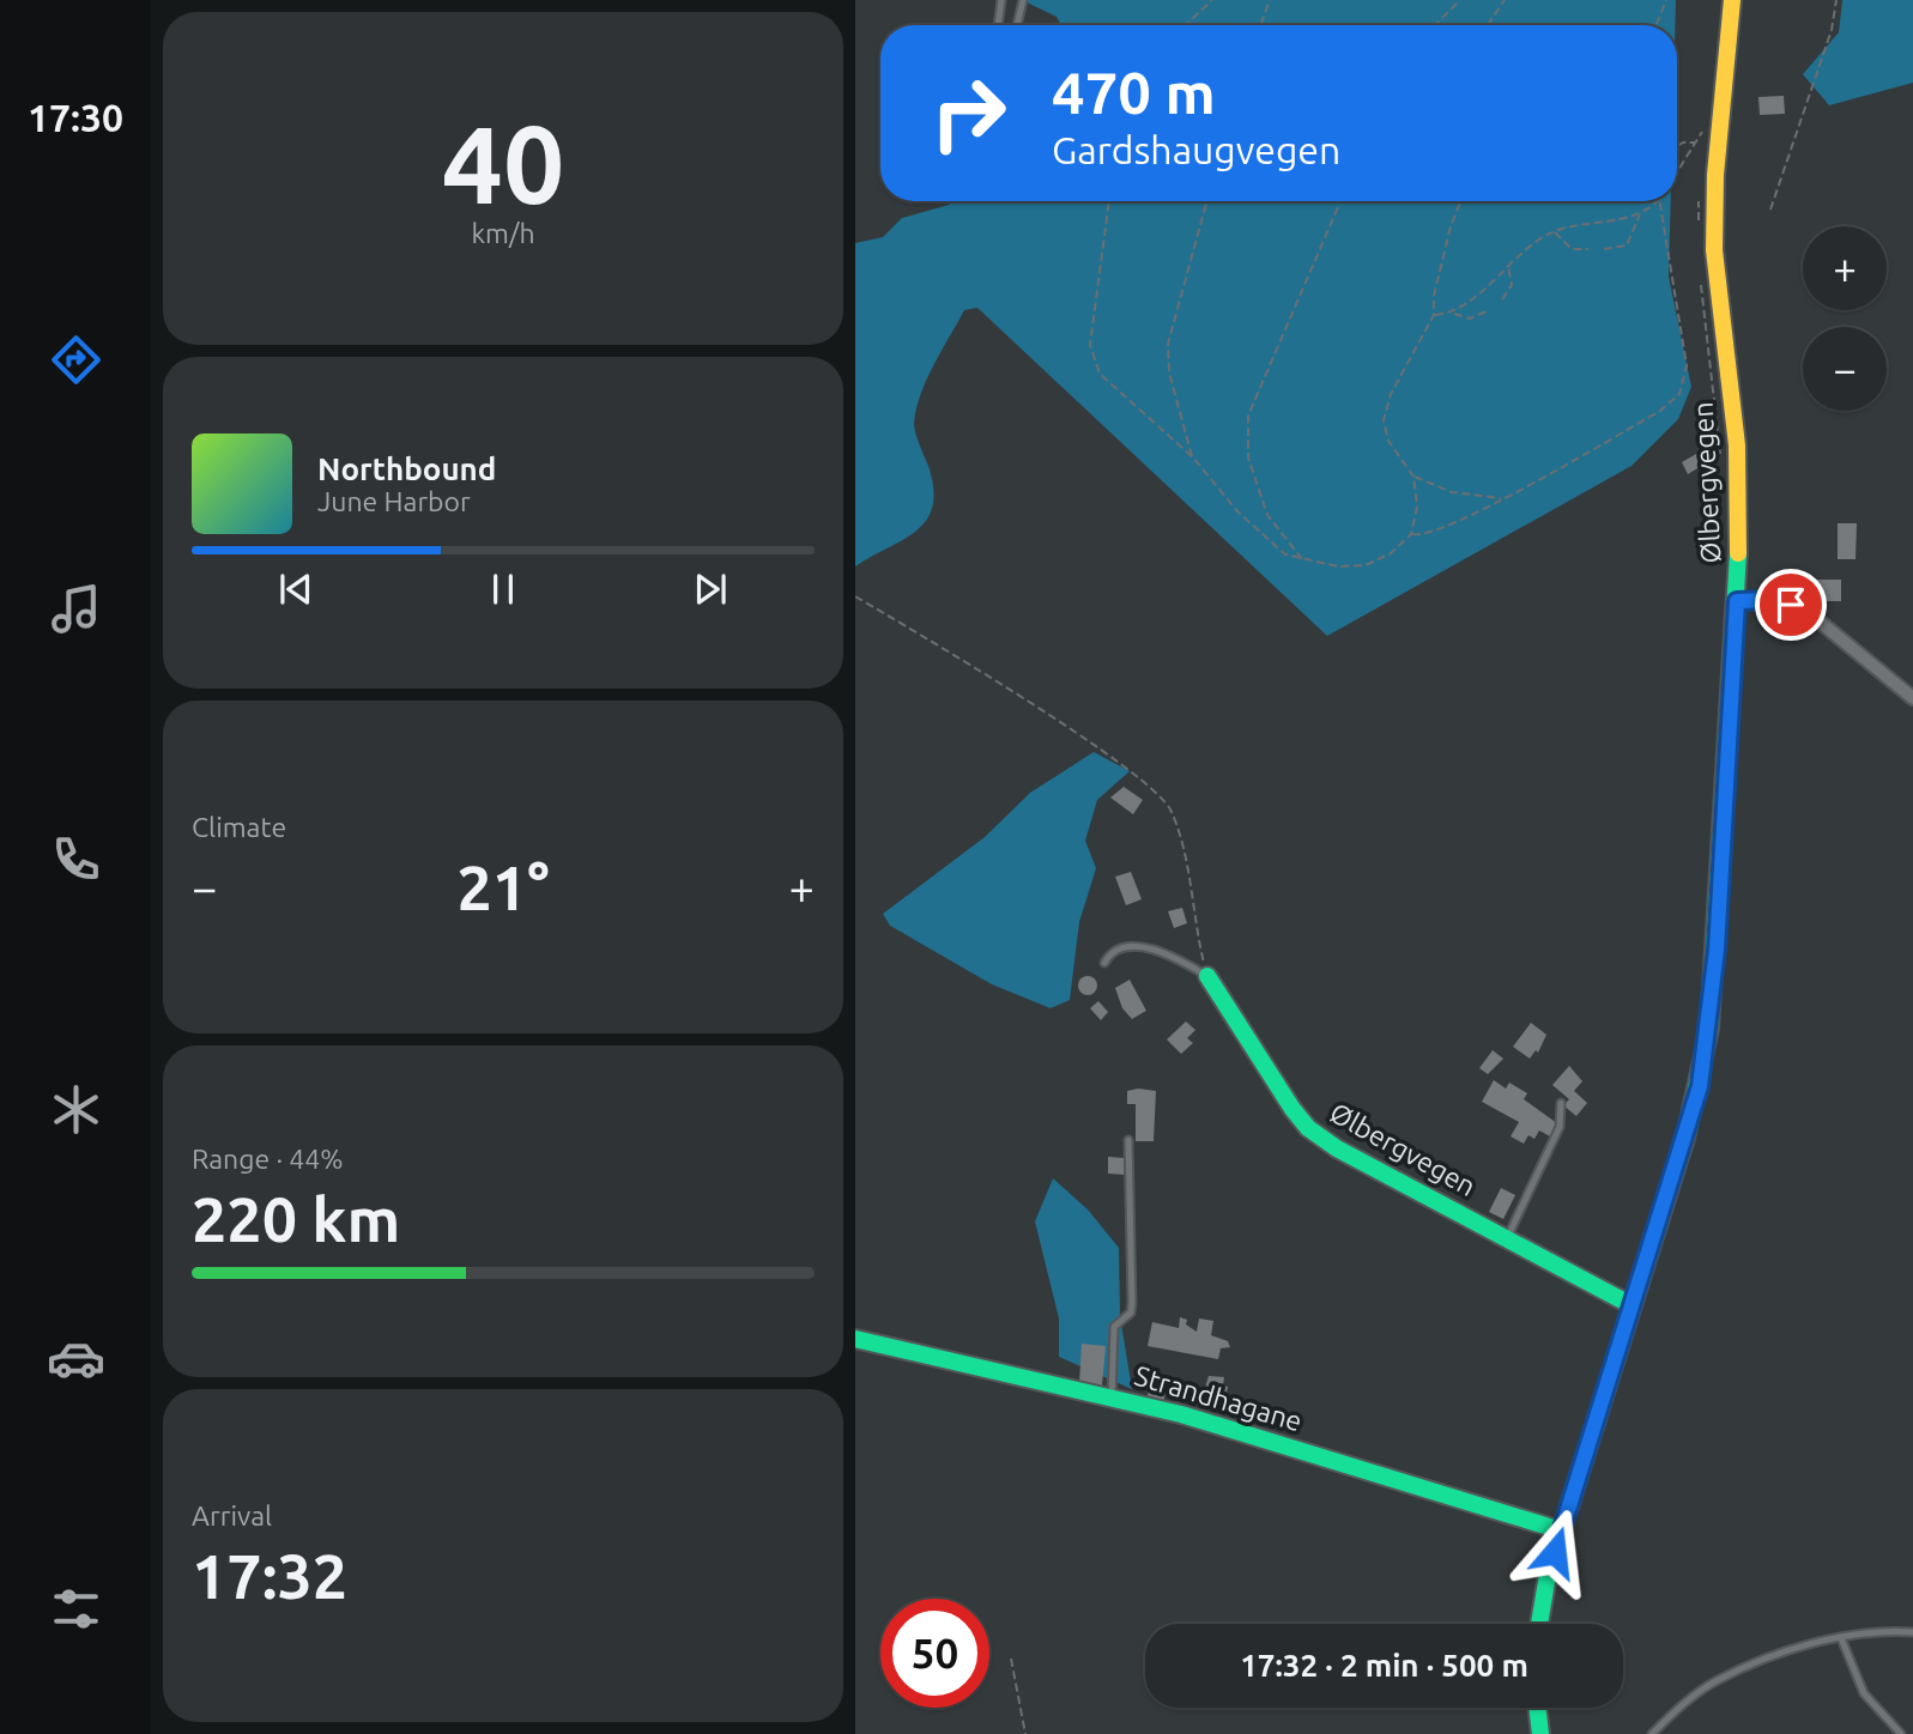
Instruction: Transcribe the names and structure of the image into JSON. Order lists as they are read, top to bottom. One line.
{"streets":{"main road":["Ølbergvegen","Strandhagane"]},"crossings":[["Ølbergvegen","Strandhagane"]],"page":{"tabs":"17:30","tile":[["40","km/h"],"Climate",["Range · 44%","220 km"],["Arrival","17:32"]],"turn":["470 m","Gardshaugvegen"],"map_buttons":["+","−"],"song":["Northbound","June Harbor"],"heat":["−","21°","+"],"limit":"50","trip":"17:32 · 2 min · 500 m"}}
